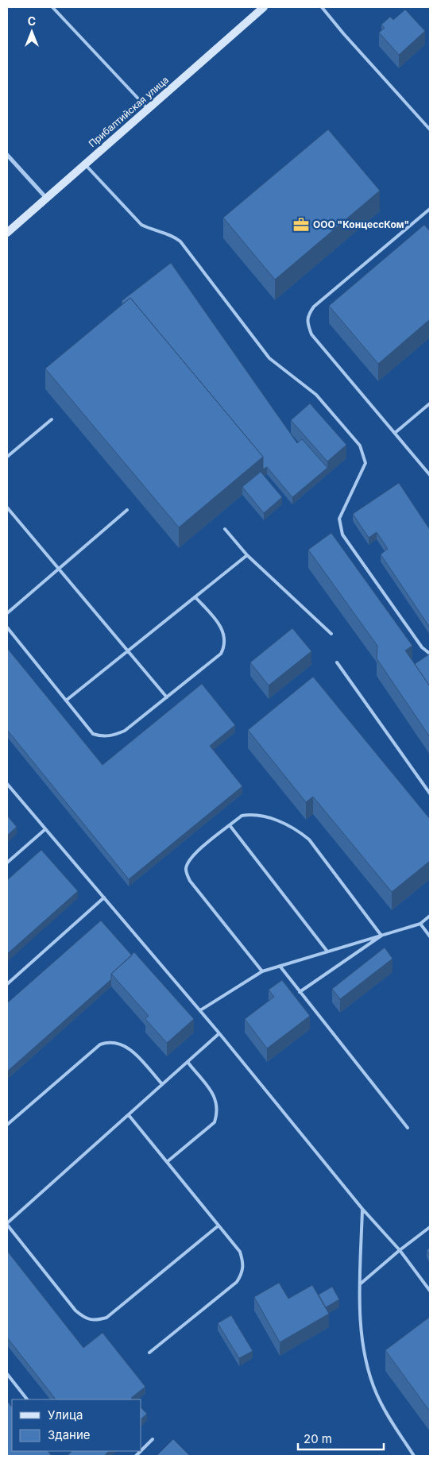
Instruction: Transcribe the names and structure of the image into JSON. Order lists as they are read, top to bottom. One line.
{"streets":{"street":["Прибалтийская улица"]},"places":{"office":["ООО \"КонцессКом\""]},"legend":["Улица","Здание"],"scale_bar":"20 m","north":"top"}
